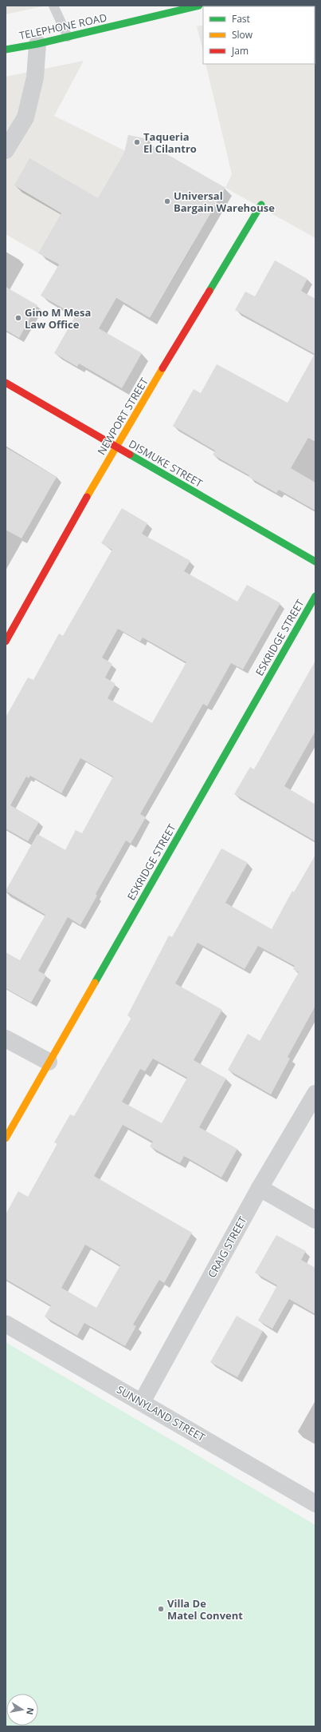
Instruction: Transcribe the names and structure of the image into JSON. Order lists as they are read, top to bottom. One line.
{"streets":{"street":["TELEPHONE ROAD","NEWPORT STREET","DISMUKE STREET","ESKRIDGE STREET","CRAIG STREET","SUNNYLAND STREET"]},"crossings":[["NEWPORT STREET","DISMUKE STREET"],["CRAIG STREET","SUNNYLAND STREET"]],"places":["Taqueria El Cilantro","Universal Bargain Warehouse","Gino M Mesa Law Office","Villa De Matel Convent"],"legend":["Fast","Slow","Jam"],"north":"right"}
